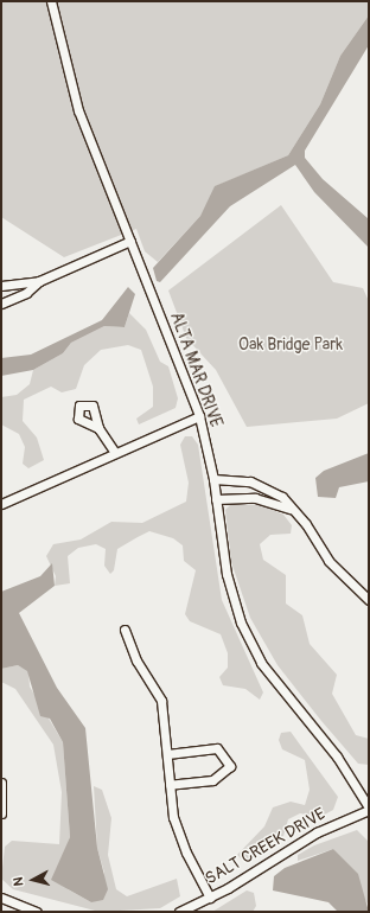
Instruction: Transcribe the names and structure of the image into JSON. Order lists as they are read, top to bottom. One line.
{"streets":{"street":["ALTA MAR DRIVE","SALT CREEK DRIVE"]},"crossings":[["ALTA MAR DRIVE","SALT CREEK DRIVE"]],"parks":["Oak Bridge Park"],"north":"left"}
